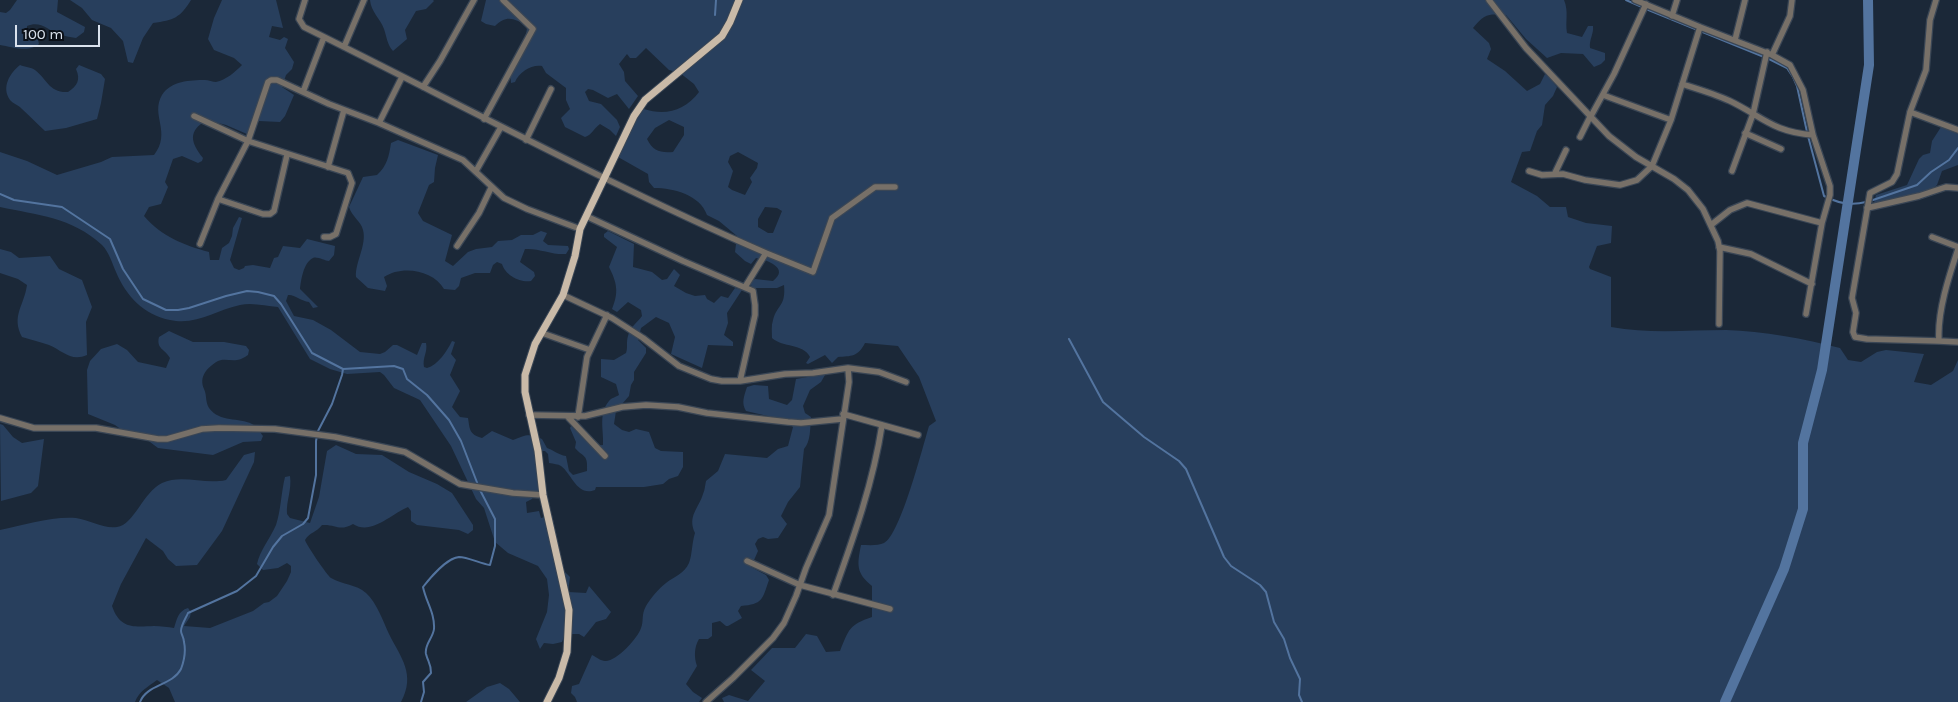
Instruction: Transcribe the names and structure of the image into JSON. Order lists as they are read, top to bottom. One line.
{"scale_bar":"100 m"}
